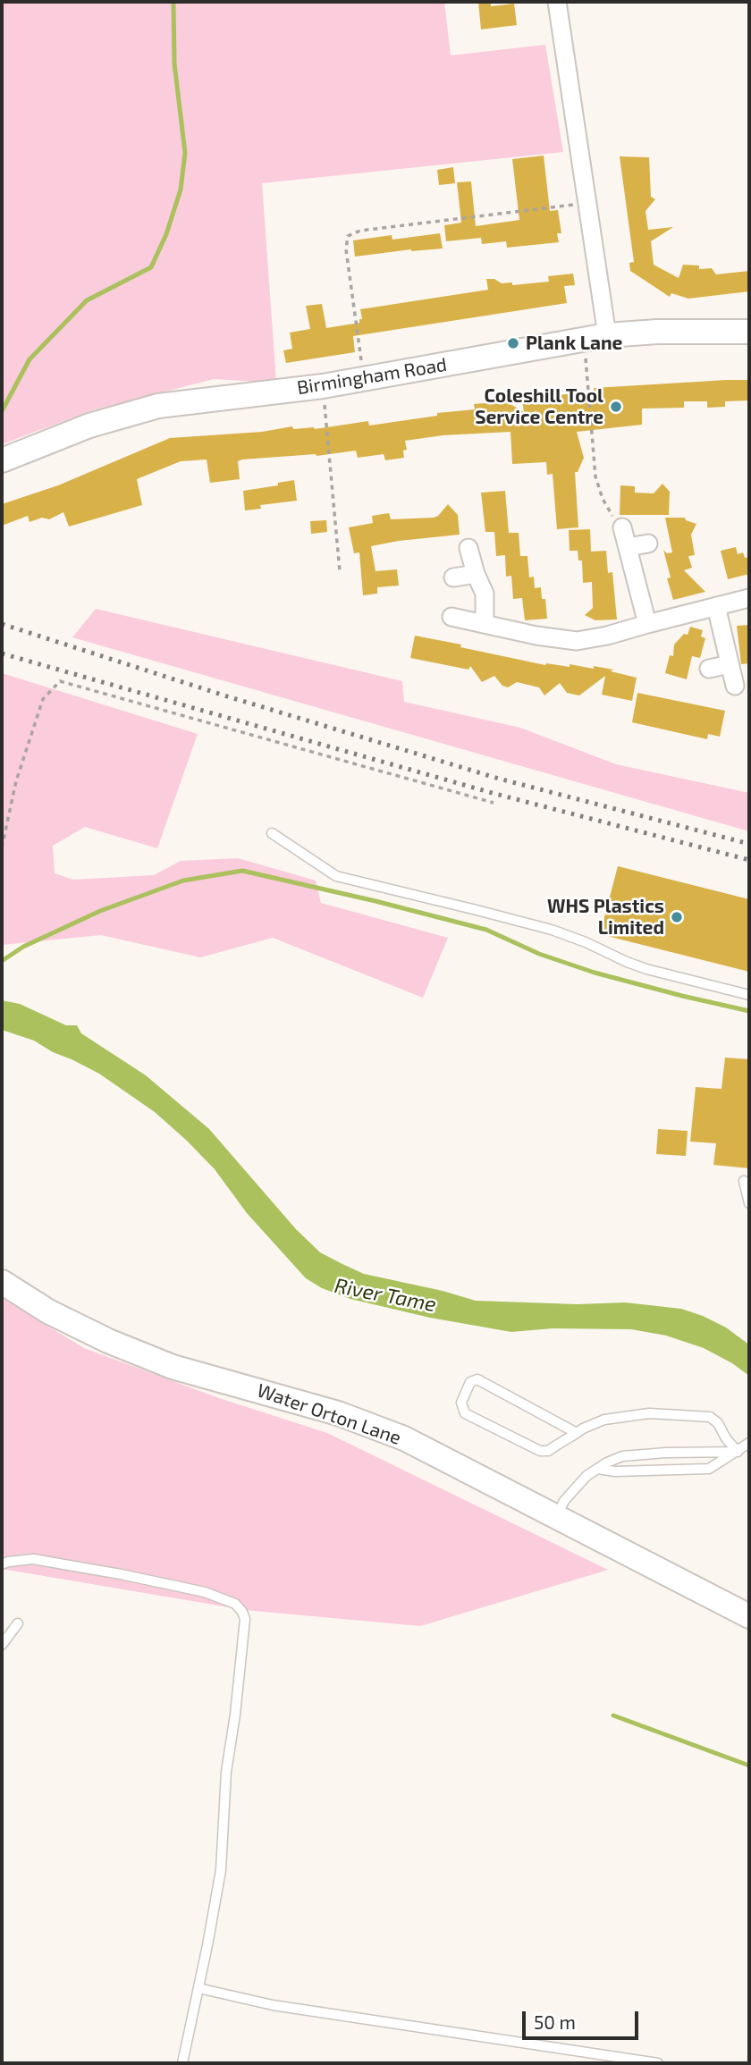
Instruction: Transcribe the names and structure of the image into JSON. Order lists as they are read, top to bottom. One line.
{"streets":{"street":["Birmingham Road","Water Orton Lane"]},"water":["River Tame"],"places":["Plank Lane","Coleshill Tool Service Centre","WHS Plastics Limited"],"scale_bar":"50 m"}
